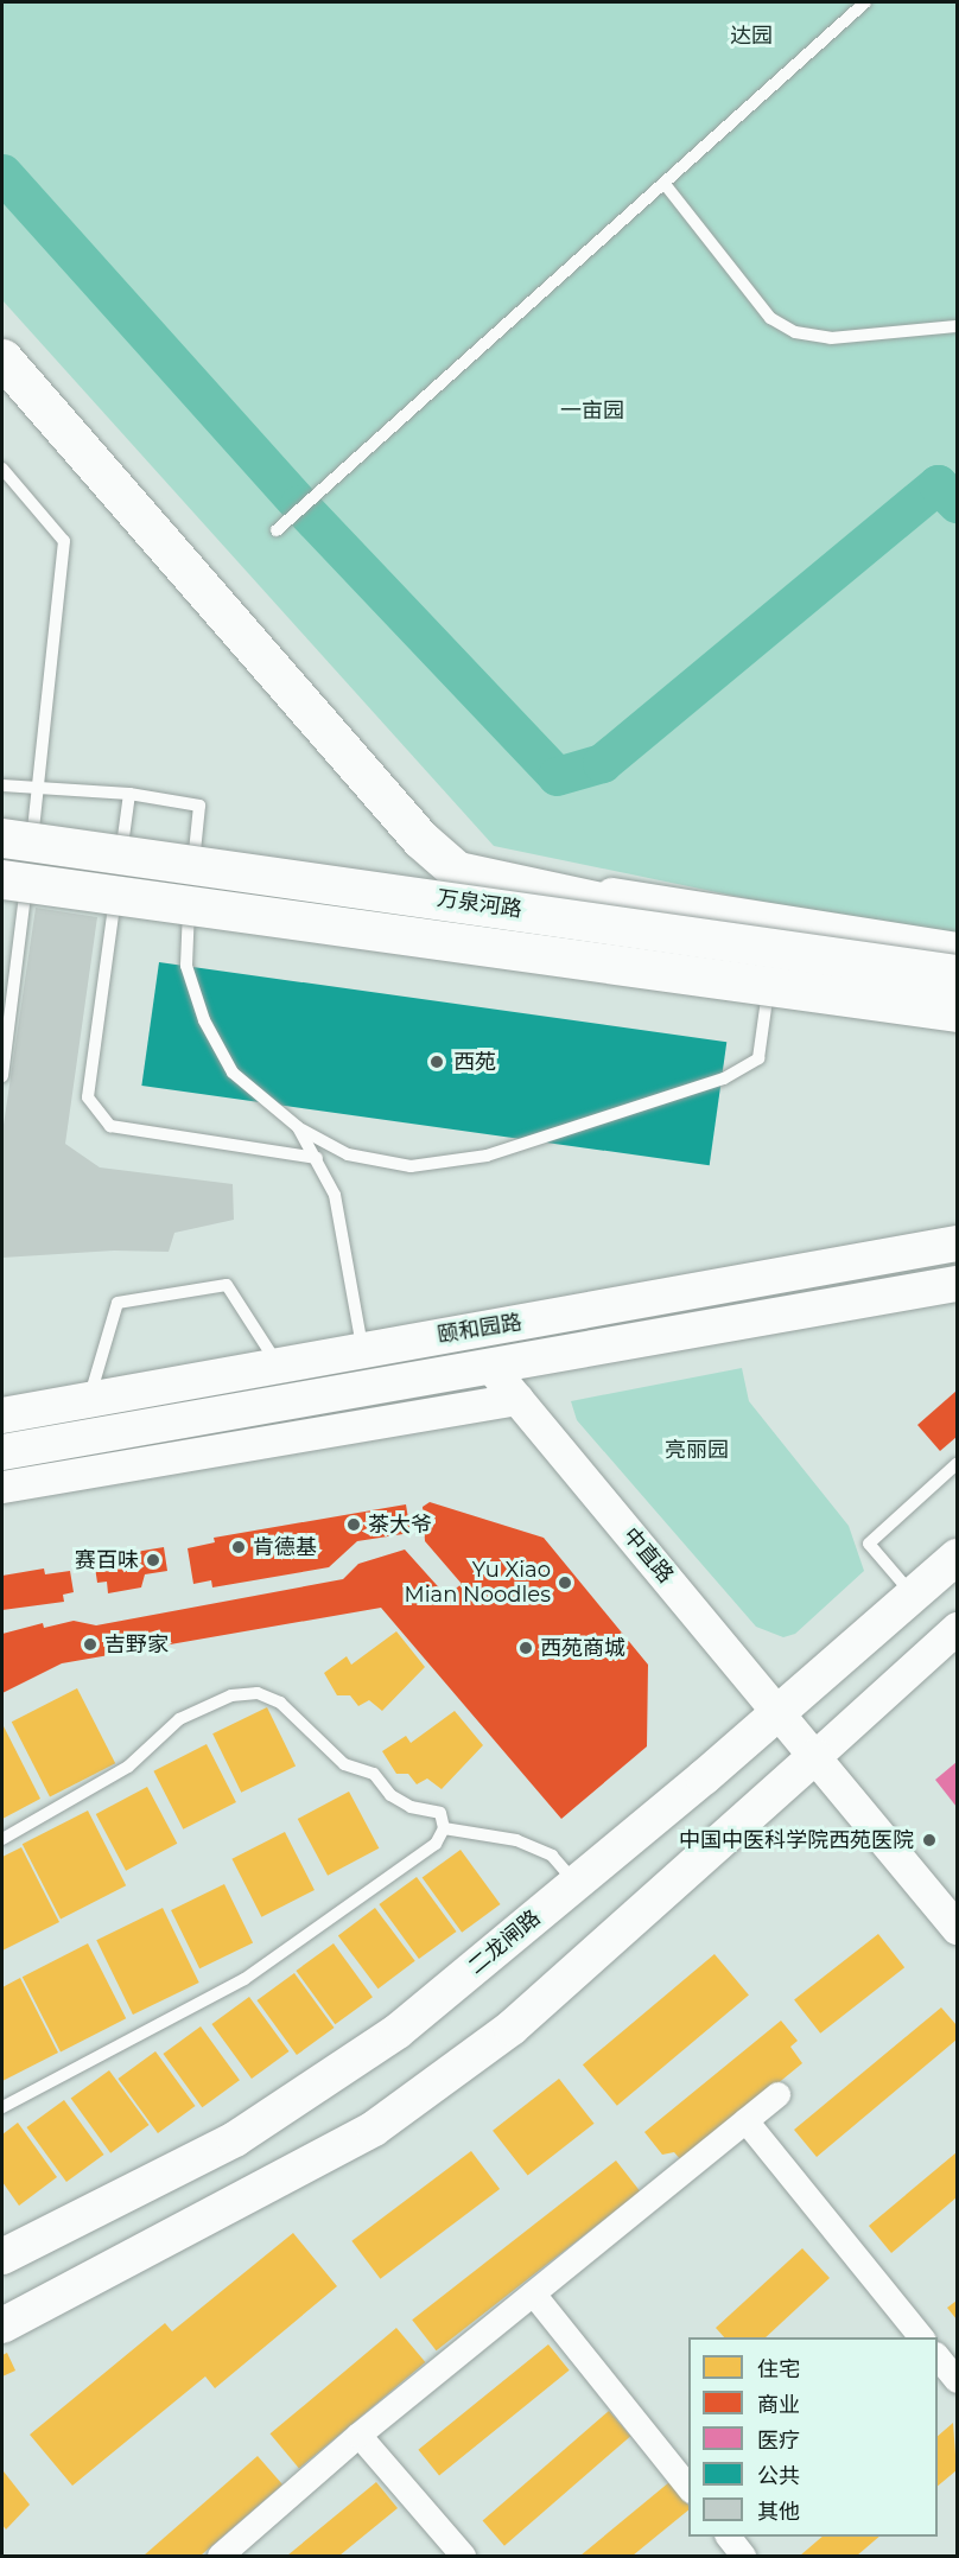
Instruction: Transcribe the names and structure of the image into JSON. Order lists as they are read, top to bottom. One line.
{"streets":{"highway":["万泉河路"],"main road":["颐和园路","二龙闸路"],"street":["中直路"]},"crossings":[["颐和园路","中直路"],["中直路","二龙闸路"]],"parks":["达园","一亩园","亮丽园"],"places":["西苑","茶大爷","肯德基","赛百味","Yu Xiao Mian Noodles","吉野家","西苑商城","中国中医科学院西苑医院"],"legend":["住宅","商业","医疗","公共","其他"]}
